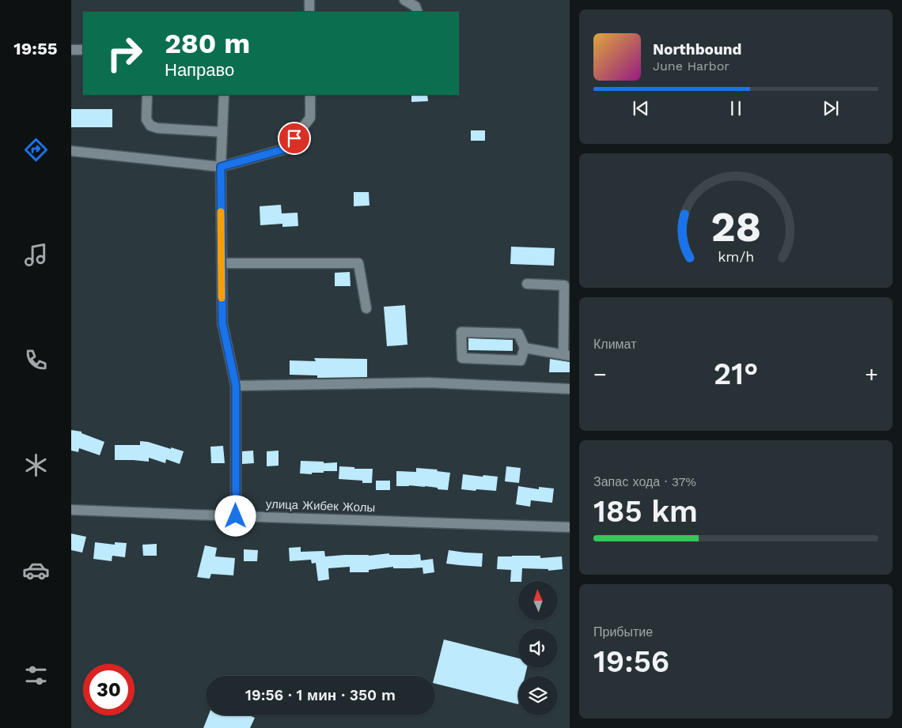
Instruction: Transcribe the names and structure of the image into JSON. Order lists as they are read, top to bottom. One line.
{"streets":{"street":["улица Жибек Жолы"]},"north":"top","page":{"tabs":"19:55","turn":["280 m","Направо"],"song":["Northbound","June Harbor"],"tile":["Климат",["Запас хода · 37%","185 km"],["Прибытие","19:56"]],"heat":["−","21°","+"],"limit":"30","trip":"19:56 · 1 мин · 350 m","gauge":["28","km/h"]}}
